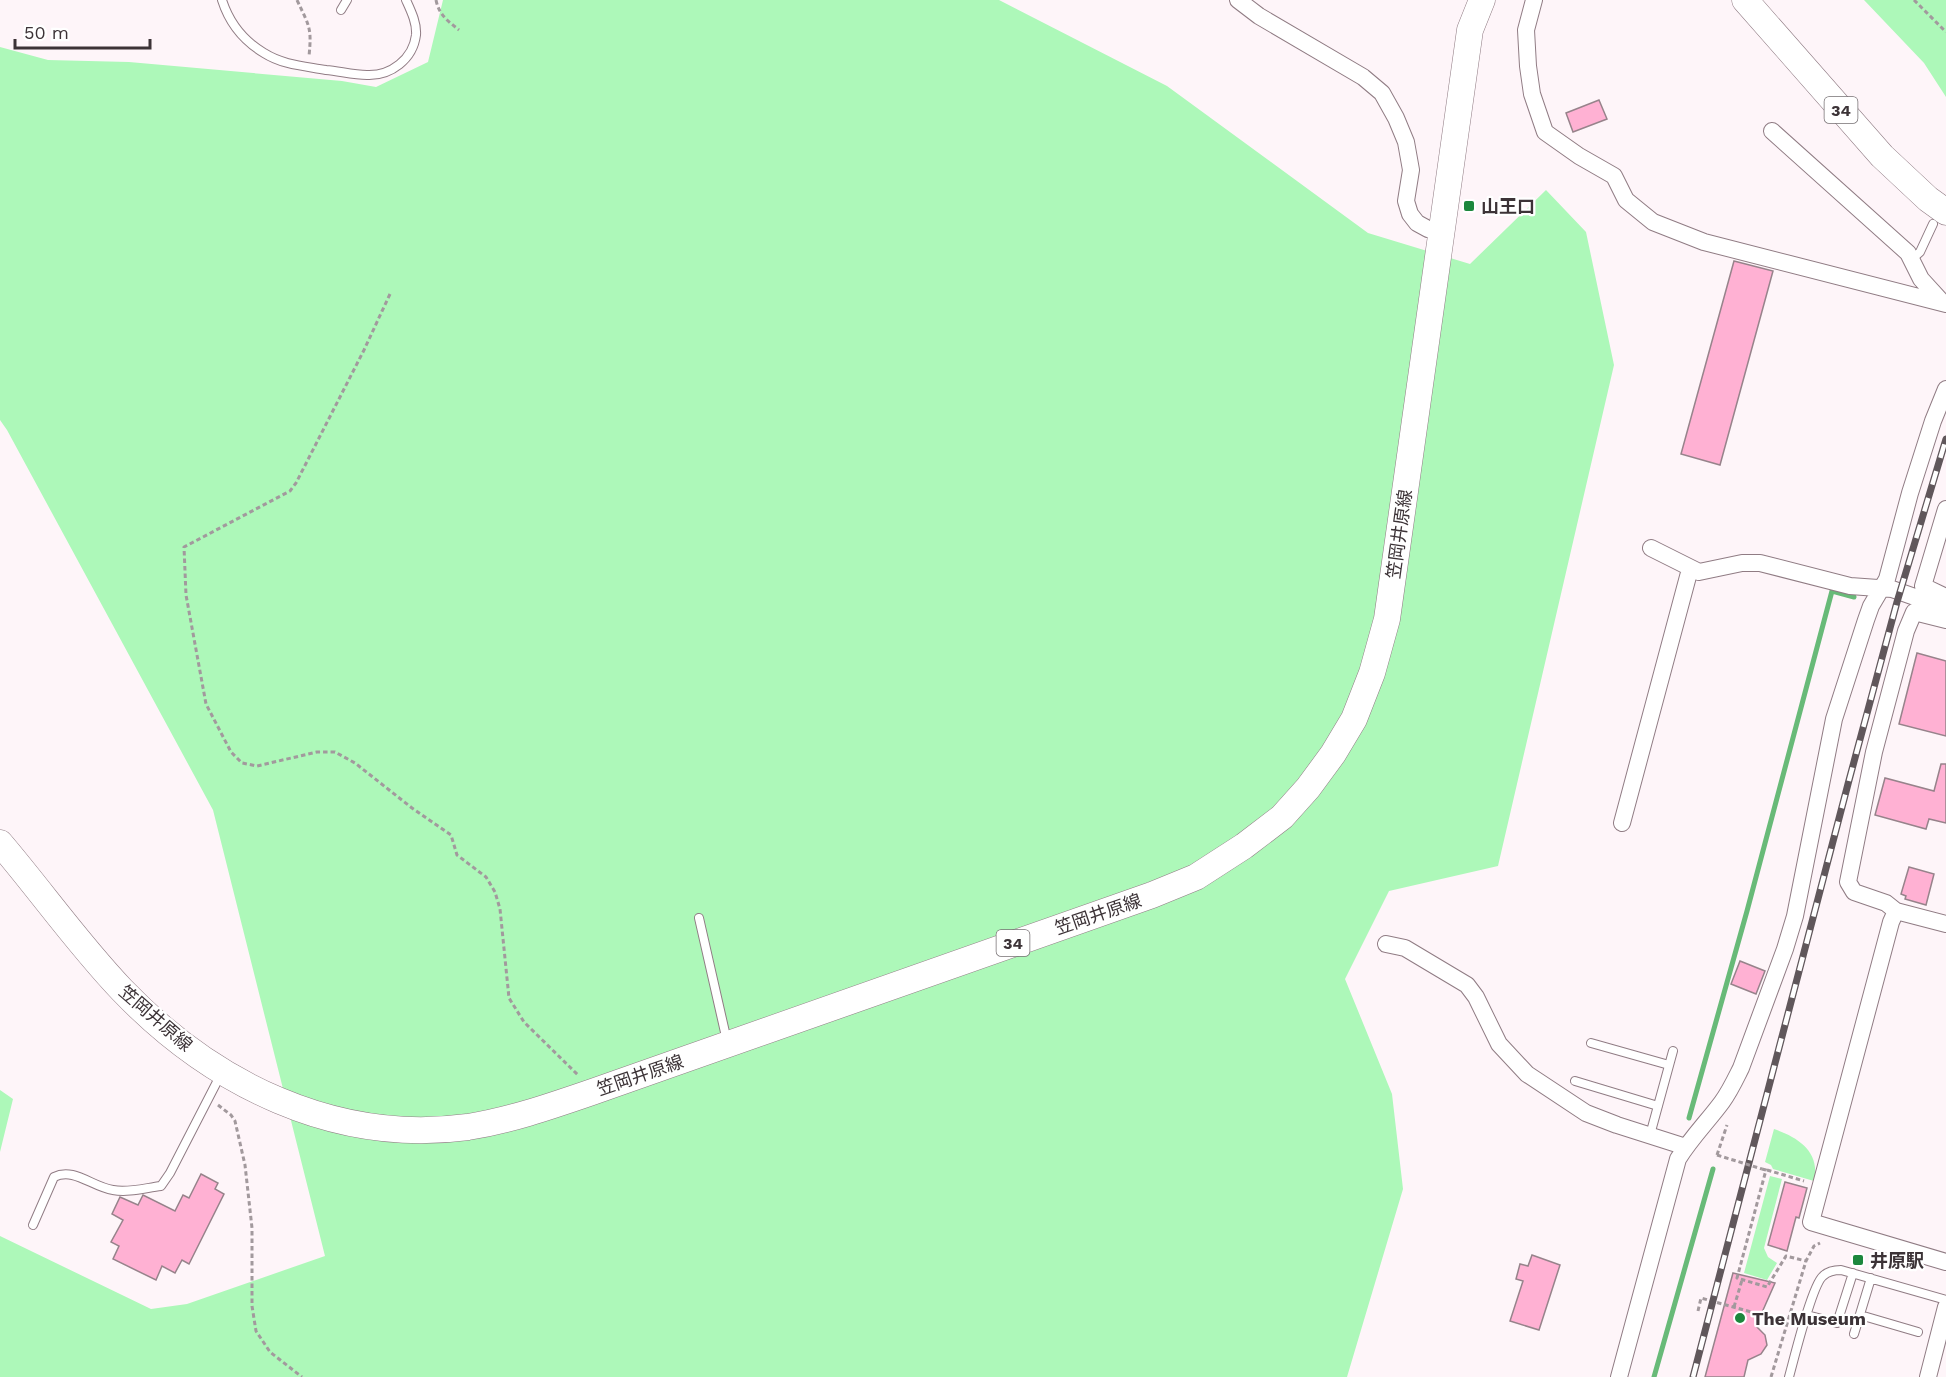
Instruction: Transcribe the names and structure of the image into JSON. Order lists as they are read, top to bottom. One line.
{"streets":{"main road":["34","笠岡井原線"]},"places":{"transit":["山王口","井原駅"],"other":["The Museum"]},"scale_bar":"50 m"}
